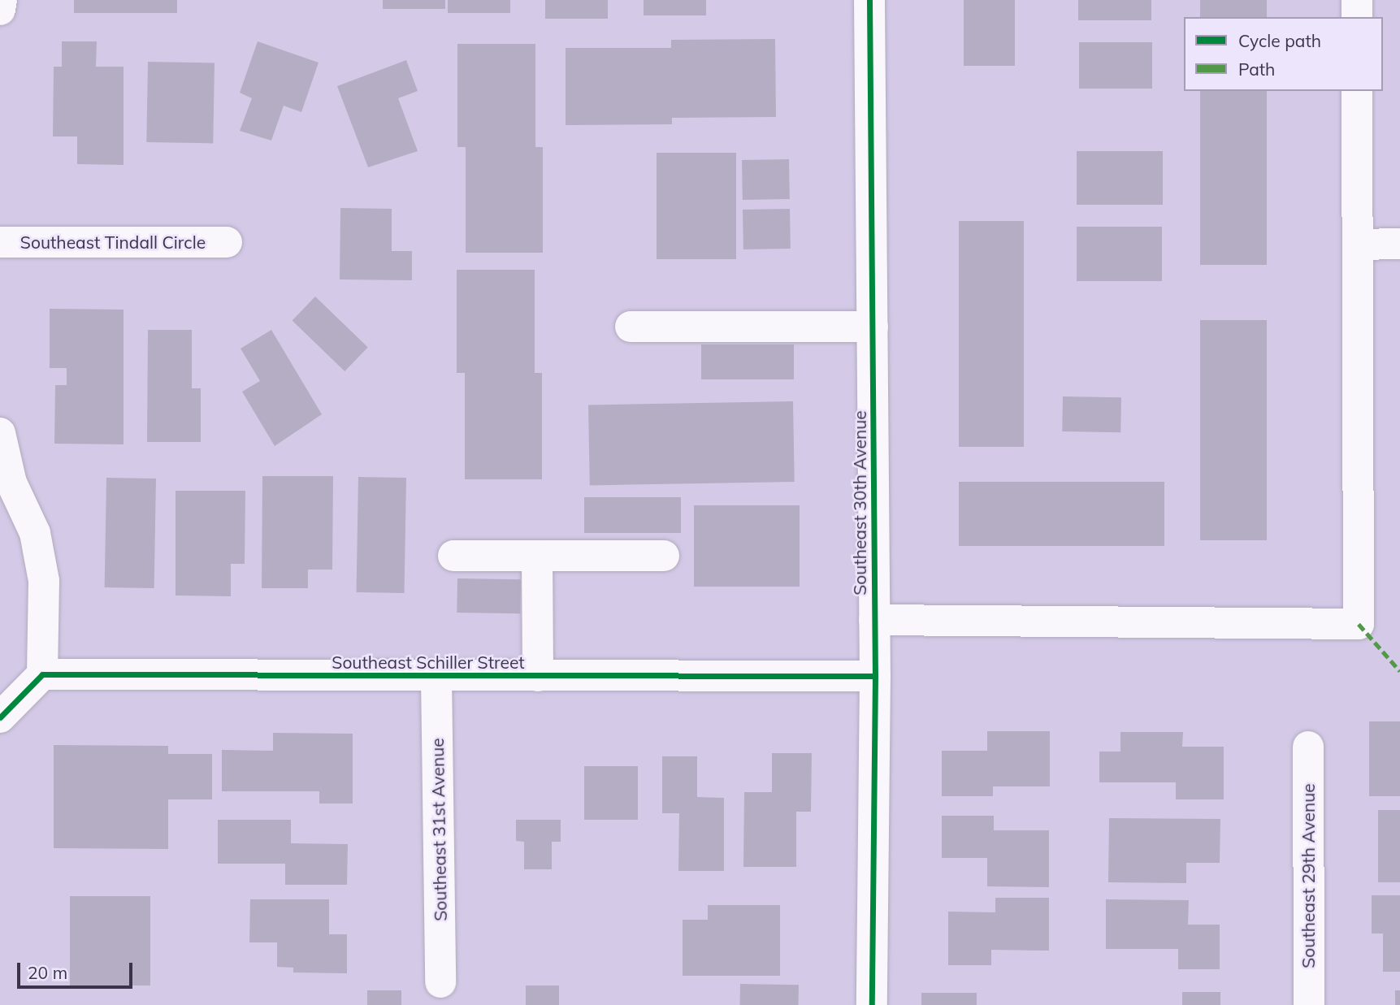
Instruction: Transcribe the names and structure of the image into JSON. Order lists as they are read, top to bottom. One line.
{"streets":{"street":["Southeast Tindall Circle","Southeast 30th Avenue","Southeast Schiller Street","Southeast 31st Avenue","Southeast 29th Avenue"]},"crossings":[["Southeast 30th Avenue","Southeast Schiller Street"],["Southeast Schiller Street","Southeast 31st Avenue"]],"legend":["Cycle path","Path"],"scale_bar":"20 m"}
